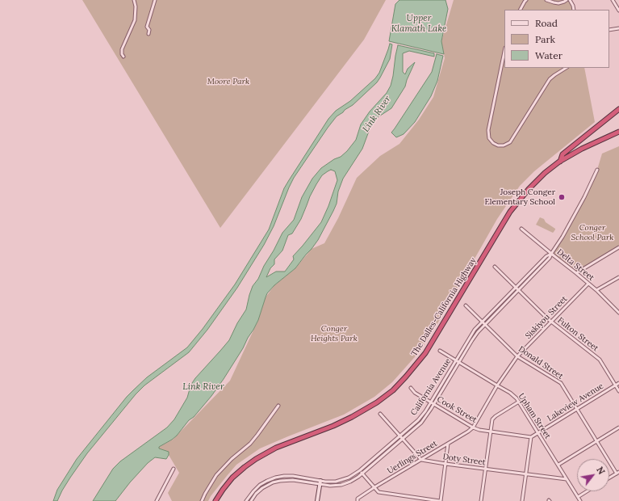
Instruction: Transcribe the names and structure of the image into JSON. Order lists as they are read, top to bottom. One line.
{"streets":{"highway":["The Dalles-California Highway"],"street":["Delta Street","Siskiyou Street","Fulton Street","Donald Street","California Avenue","Lakeview Avenue","Cook Street","Upham Street","Uerlings Street","Doty Street"]},"crossings":[["Delta Street","Siskiyou Street"],["Delta Street","California Avenue"],["Siskiyou Street","Fulton Street"],["Siskiyou Street","Donald Street"],["Siskiyou Street","Cook Street"],["Siskiyou Street","Upham Street"],["Siskiyou Street","Uerlings Street"],["Fulton Street","California Avenue"],["Fulton Street","Lakeview Avenue"],["Donald Street","California Avenue"],["Donald Street","Lakeview Avenue"],["California Avenue","Cook Street"],["California Avenue","Upham Street"],["Lakeview Avenue","Upham Street"],["Cook Street","Uerlings Street"],["Upham Street","Doty Street"],["Uerlings Street","Doty Street"]],"water":["Upper Klamath Lake","Link River"],"parks":["Moore Park","Conger School Park","Conger Heights Park"],"places":["Joseph Conger Elementary School"],"legend":["Road","Park","Water"],"north":"top right"}
